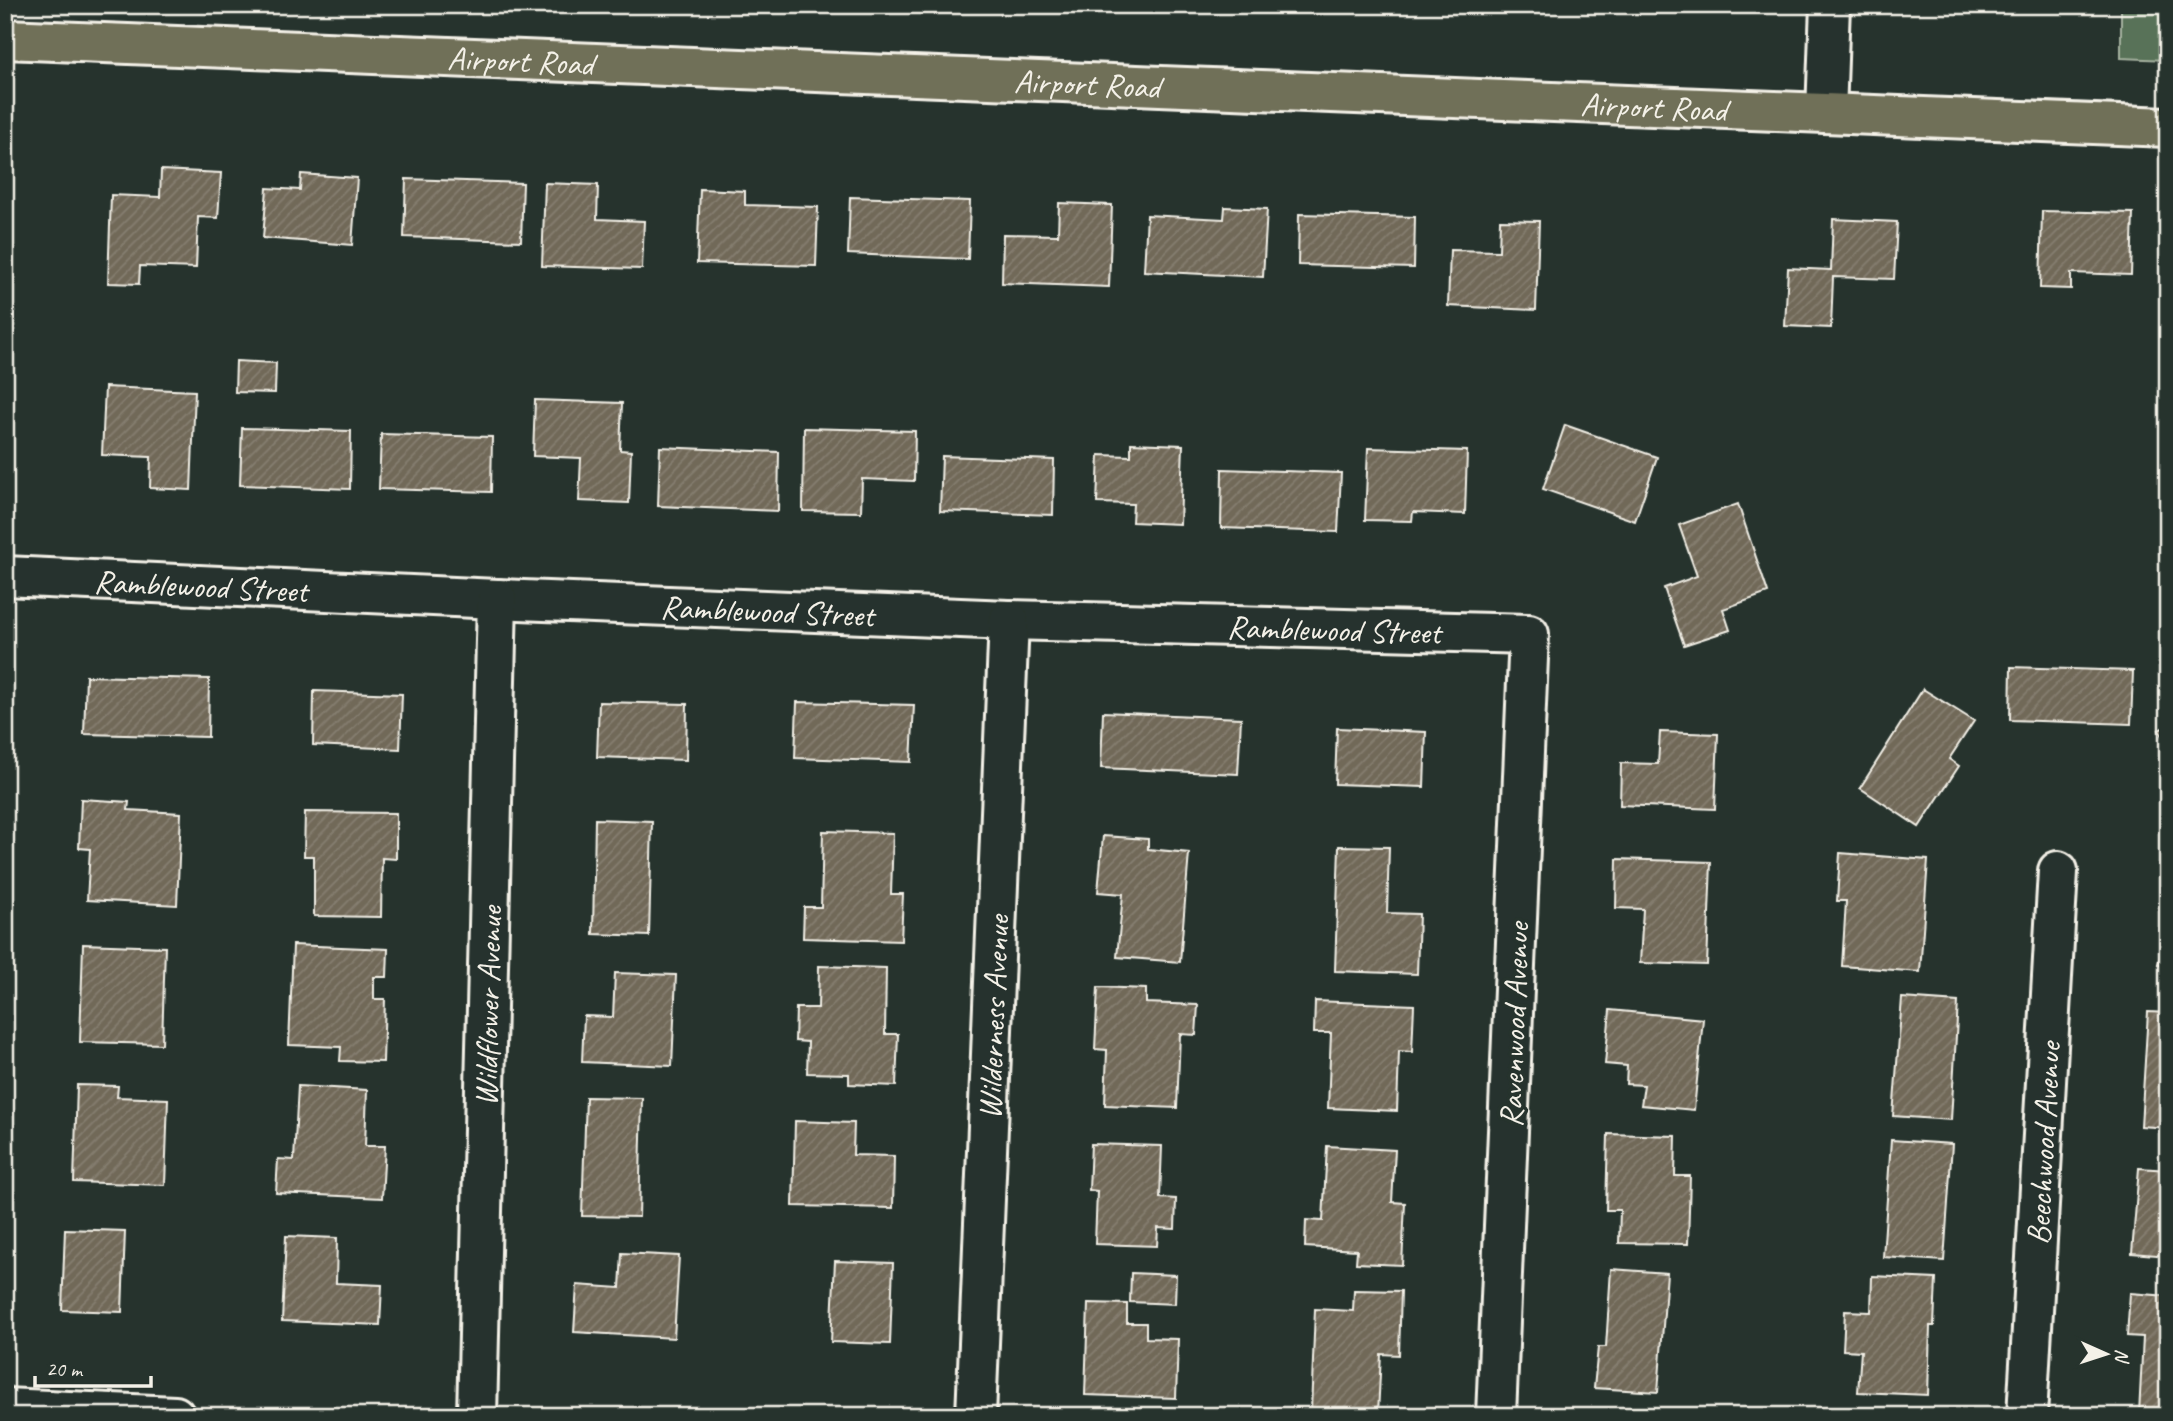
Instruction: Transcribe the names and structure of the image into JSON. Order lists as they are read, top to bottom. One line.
{"streets":{"main road":["Airport Road"],"street":["Ramblewood Street","Wildflower Avenue","Wilderness Avenue","Ravenwood Avenue","Beechwood Avenue"]},"crossings":[["Ramblewood Street","Wildflower Avenue"],["Ramblewood Street","Wilderness Avenue"],["Ramblewood Street","Ravenwood Avenue"]],"scale_bar":"20 m","north":"right"}
